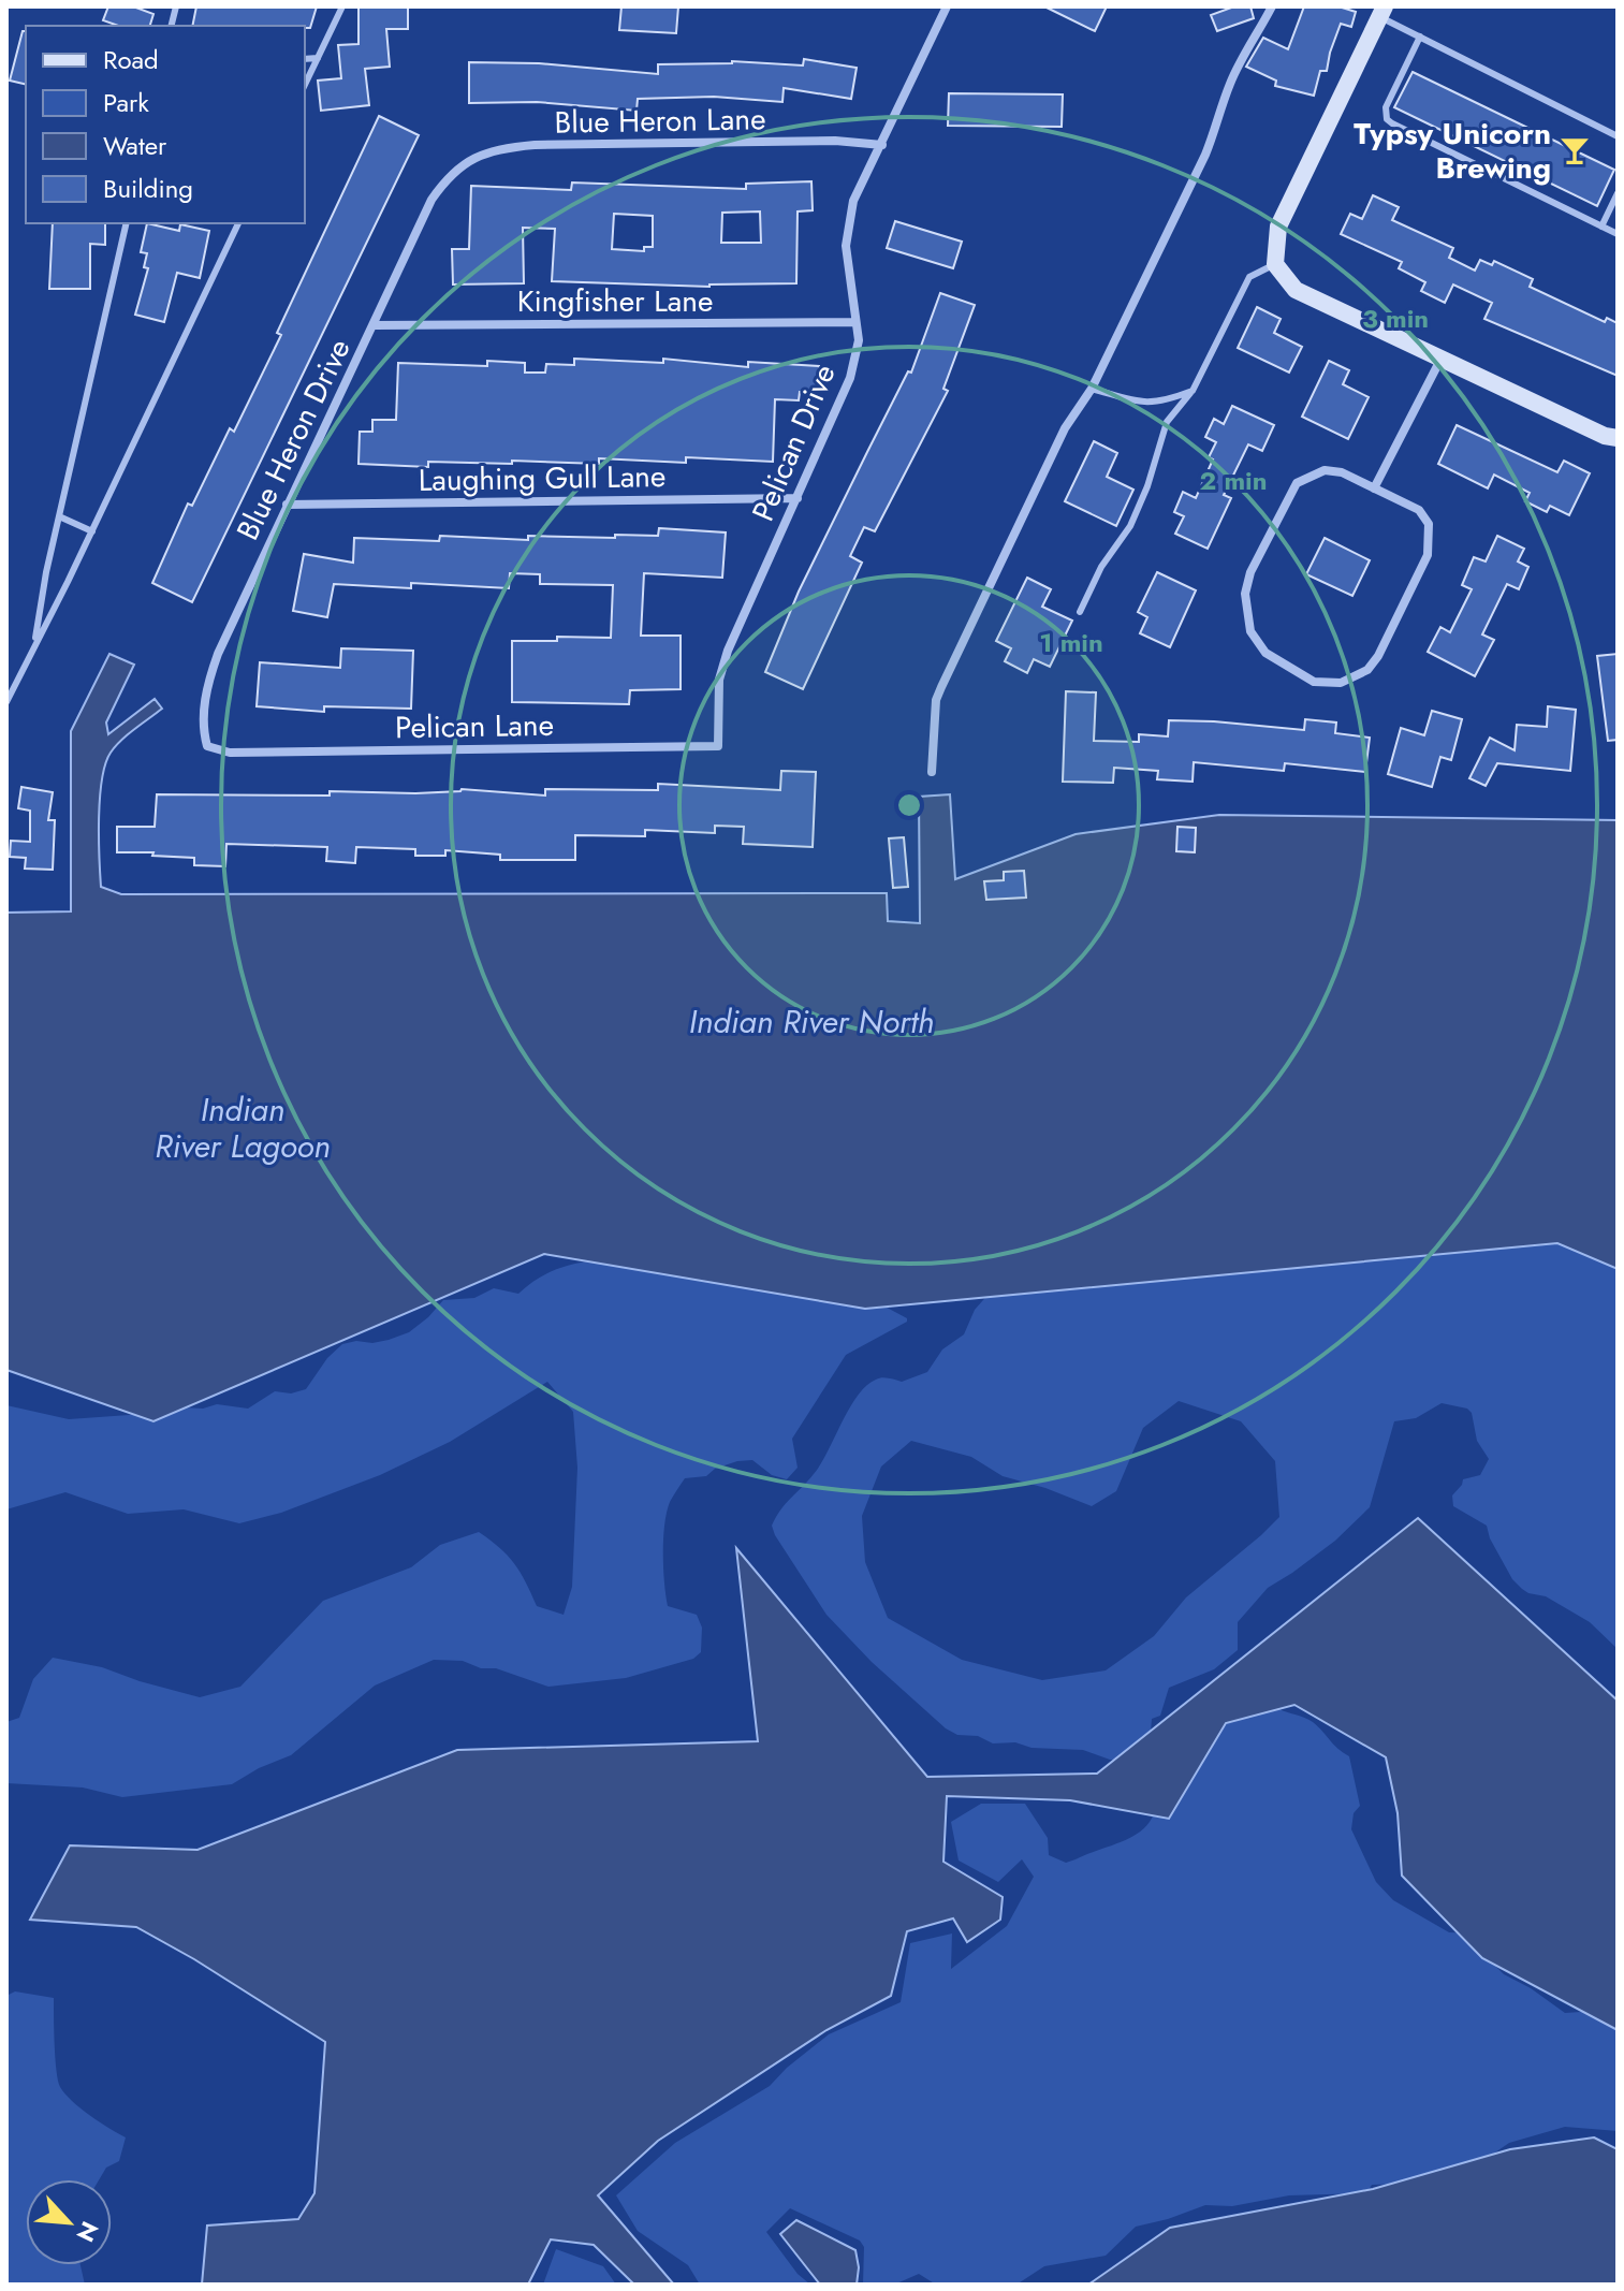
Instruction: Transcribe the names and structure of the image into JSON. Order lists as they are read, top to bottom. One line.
{"streets":{"street":["Blue Heron Lane","Kingfisher Lane","Blue Heron Drive","Pelican Drive","Laughing Gull Lane","Pelican Lane"]},"crossings":[["Blue Heron Lane","Blue Heron Drive"],["Blue Heron Lane","Pelican Drive"],["Kingfisher Lane","Blue Heron Drive"],["Kingfisher Lane","Pelican Drive"],["Blue Heron Drive","Laughing Gull Lane"],["Blue Heron Drive","Pelican Lane"],["Pelican Drive","Laughing Gull Lane"],["Pelican Drive","Pelican Lane"]],"water":["Indian River North","Indian River Lagoon"],"places":{"bar":["Typsy Unicorn Brewing"]},"legend":["Road","Park","Water","Building"],"north":"bottom right","rings":["3 min","2 min","1 min"]}
